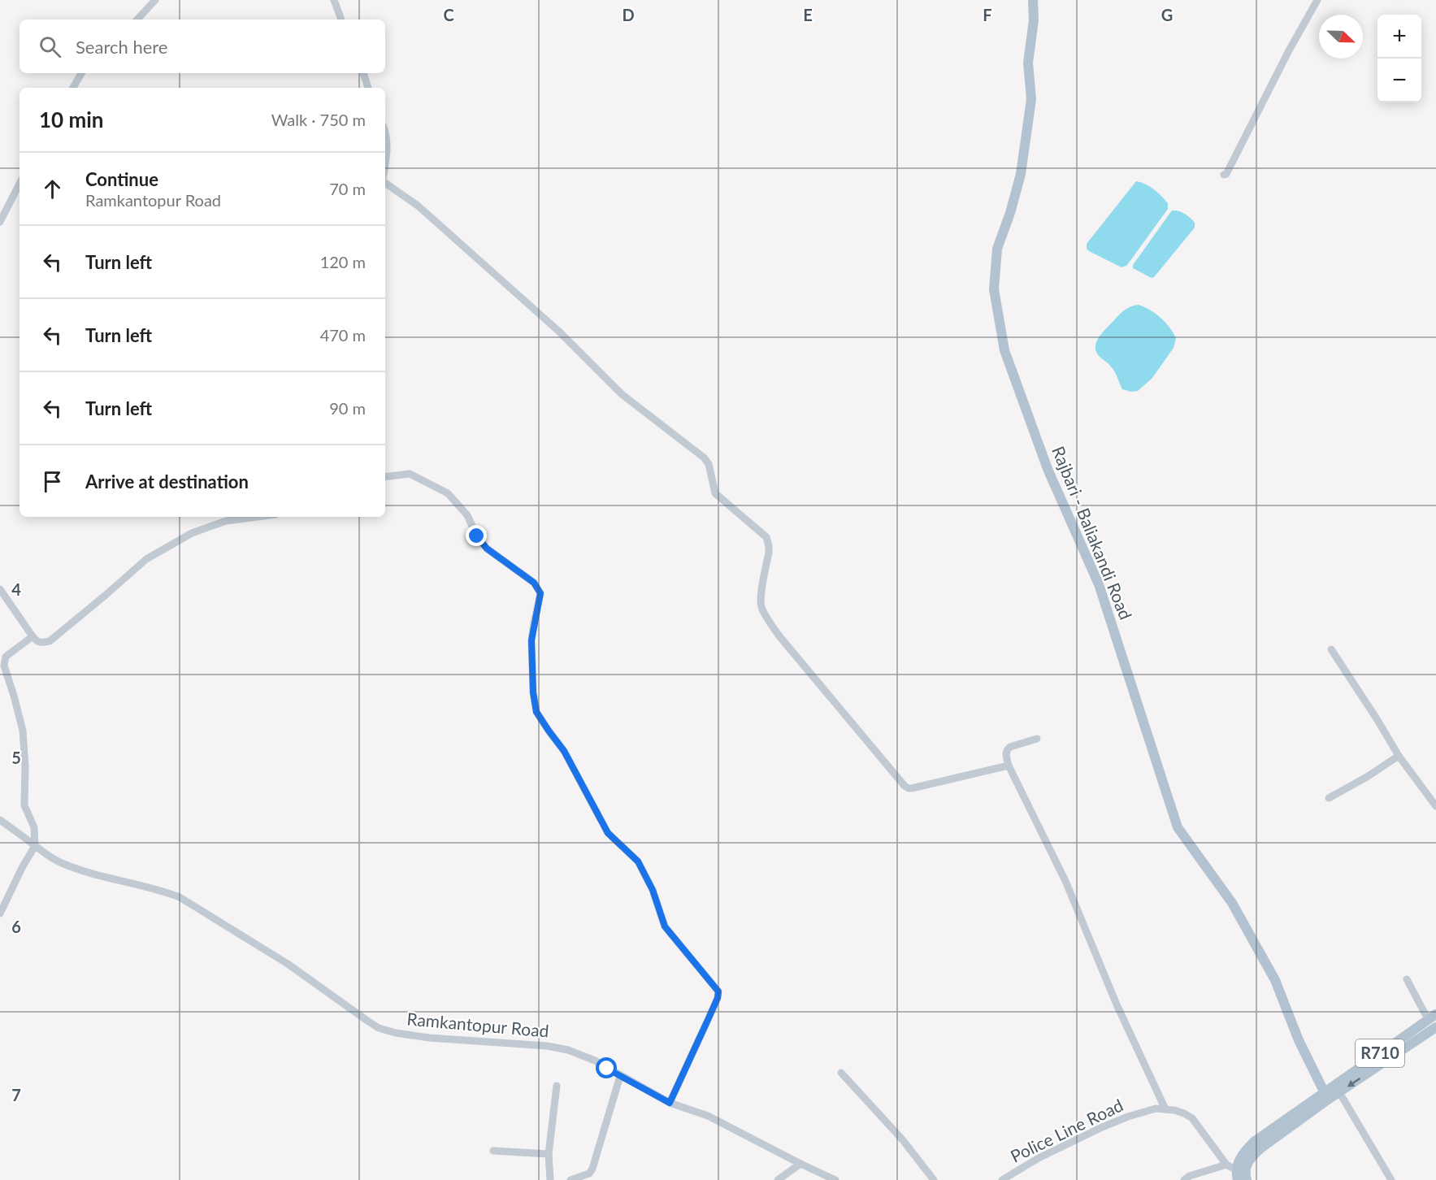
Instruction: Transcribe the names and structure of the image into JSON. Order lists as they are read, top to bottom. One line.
{"streets":{"main road":["Rajbari - Baliakandi Road","R710"],"street":["Ramkantopur Road","Police Line Road"]},"crossings":[["Rajbari - Baliakandi Road","R710"],["R710","Police Line Road"]],"north":"bottom right","page":{"map_buttons":["+","−"],"search":"Search here","heading":["10 min","Walk · 750 m"],"list":[["Continue","Ramkantopur Road","70 m"],["Turn left","120 m"],["Turn left","470 m"],["Turn left","90 m"],"Arrive at destination"]},"grid":{"columns":["C","D","E","F","G"],"rows":["4","5","6","7"]}}
